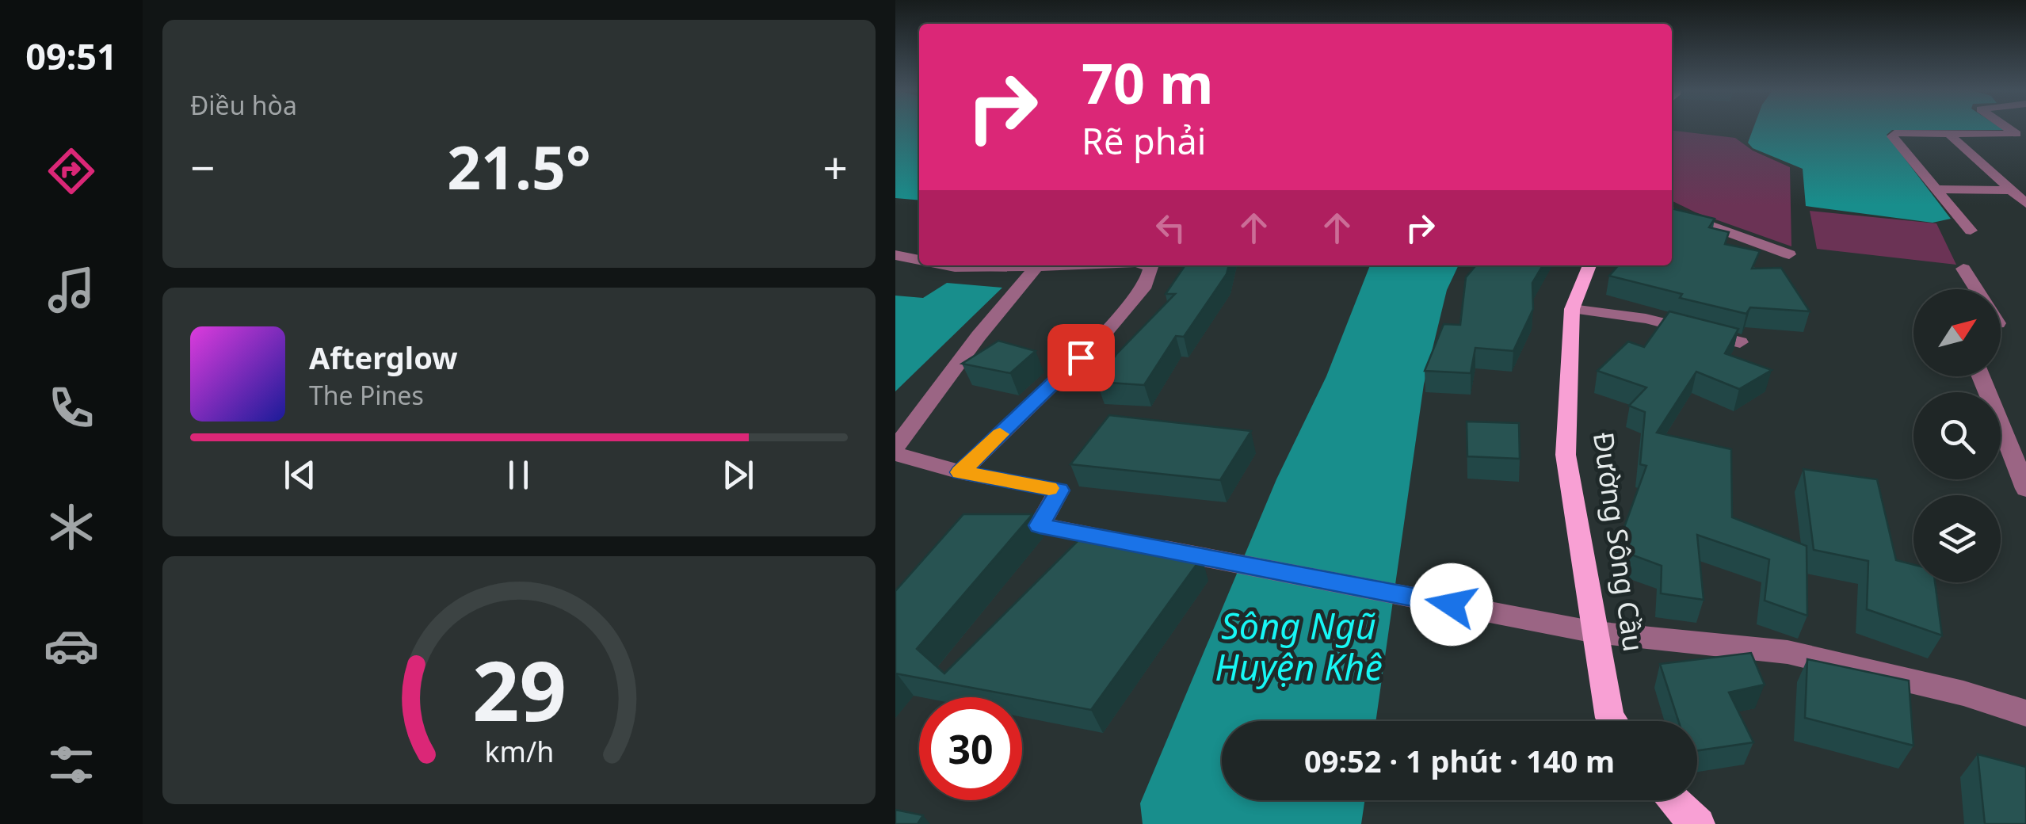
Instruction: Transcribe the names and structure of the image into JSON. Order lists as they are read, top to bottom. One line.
{"streets":{"main road":["Đường Sông Cầu"]},"water":["Sông Ngũ Huyện Khê"],"north":"top right","page":{"tabs":"09:51","tile":"Điều hòa","turn":["70 m","Rẽ phải"],"heat":["−","21.5°","+"],"song":["Afterglow","The Pines"],"limit":"30","trip":"09:52 · 1 phút · 140 m","gauge":["29","km/h"]}}
